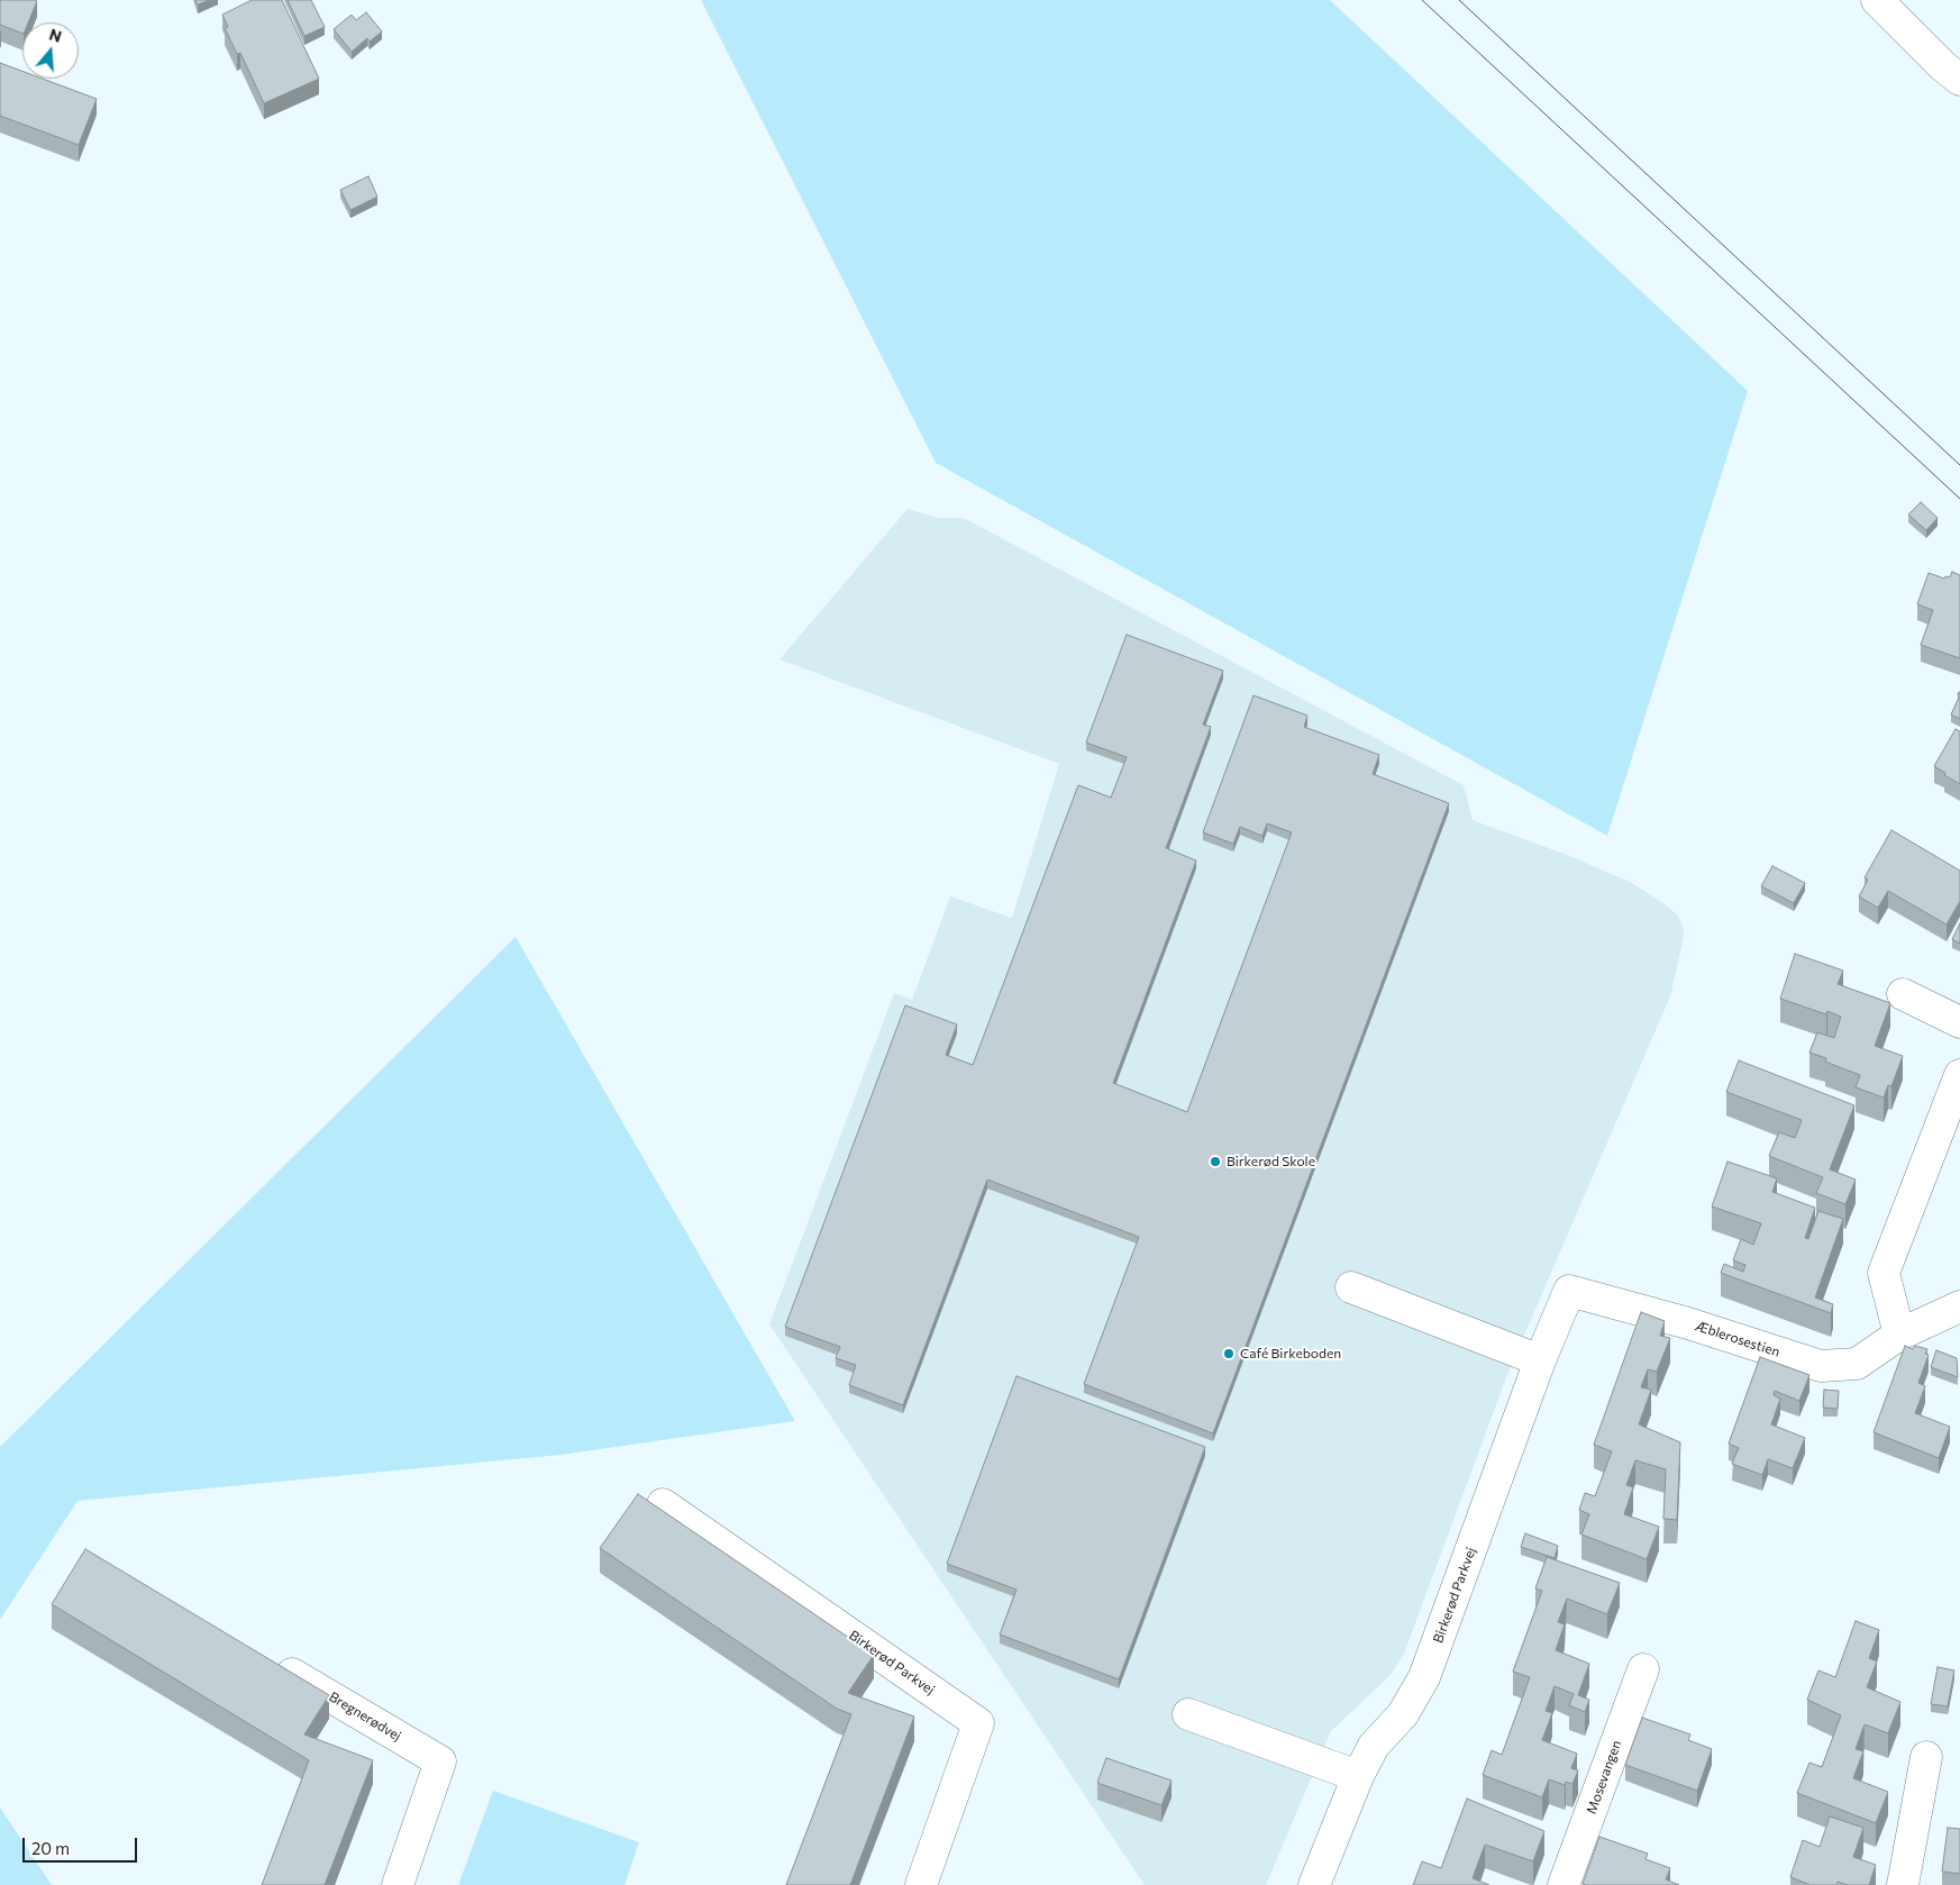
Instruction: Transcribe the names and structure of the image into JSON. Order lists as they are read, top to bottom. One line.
{"streets":{"street":["Æblerosestien","Birkerød Parkvej","Bregnerødvej","Mosevangen"]},"crossings":[["Æblerosestien","Birkerød Parkvej"]],"places":["Birkerød Skole","Café Birkeboden"],"scale_bar":"20 m","north":"top"}
